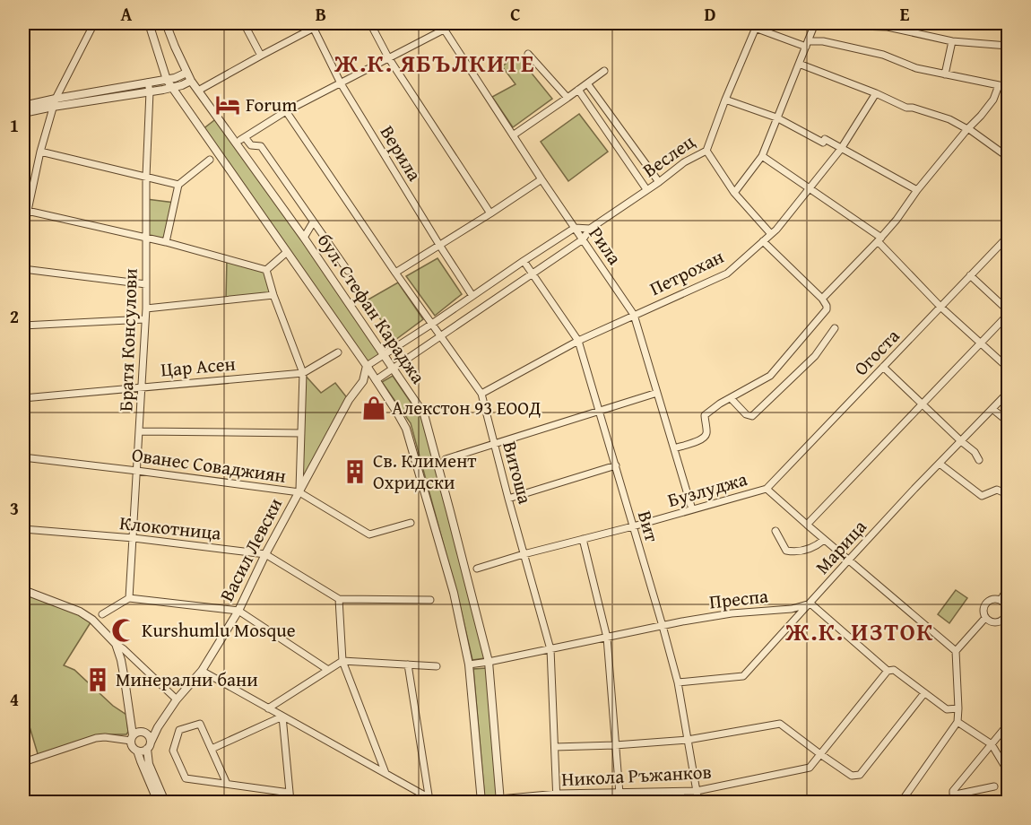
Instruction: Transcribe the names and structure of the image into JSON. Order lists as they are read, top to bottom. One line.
{"streets":{"street":["Верила","Веслец","Рила","Петрохан","бул. Стефан Караджа","Братя Консулови","Огоста","Цар Асен","Ованес Соваджиян","Витоша","Бузлуджа","Вит","Клокотница","Марица","Васил Левски","Преспа","Никола Ръжанков"]},"crossings":[["Веслец","Рила"],["Веслец","бул. Стефан Караджа"],["Веслец","Витоша"],["Веслец","Вит"],["Рила","Петрохан"],["Рила","Бузлуджа"],["Петрохан","Витоша"],["Петрохан","Вит"],["бул. Стефан Караджа","Преспа"],["бул. Стефан Караджа","Никола Ръжанков"],["Братя Консулови","Цар Асен"],["Братя Консулови","Ованес Соваджиян"],["Братя Консулови","Клокотница"],["Огоста","Бузлуджа"],["Цар Асен","Васил Левски"],["Ованес Соваджиян","Васил Левски"],["Витоша","Бузлуджа"],["Витоша","Преспа"],["Витоша","Никола Ръжанков"],["Бузлуджа","Вит"],["Бузлуджа","Марица"],["Вит","Марица"],["Вит","Преспа"],["Вит","Никола Ръжанков"],["Клокотница","Васил Левски"],["Марица","Преспа"]],"districts":["Ж.К. ЯБЪЛКИТЕ","Ж.К. ИЗТОК"],"places":{"hotel":["Forum"],"shop":["Алекстон 93 ЕООД"],"building":["Св. Климент Охридски","Минерални бани"],"mosque":["Kurshumlu Mosque"]},"grid":{"columns":["A","B","C","D","E"],"rows":["1","2","3","4"]}}
